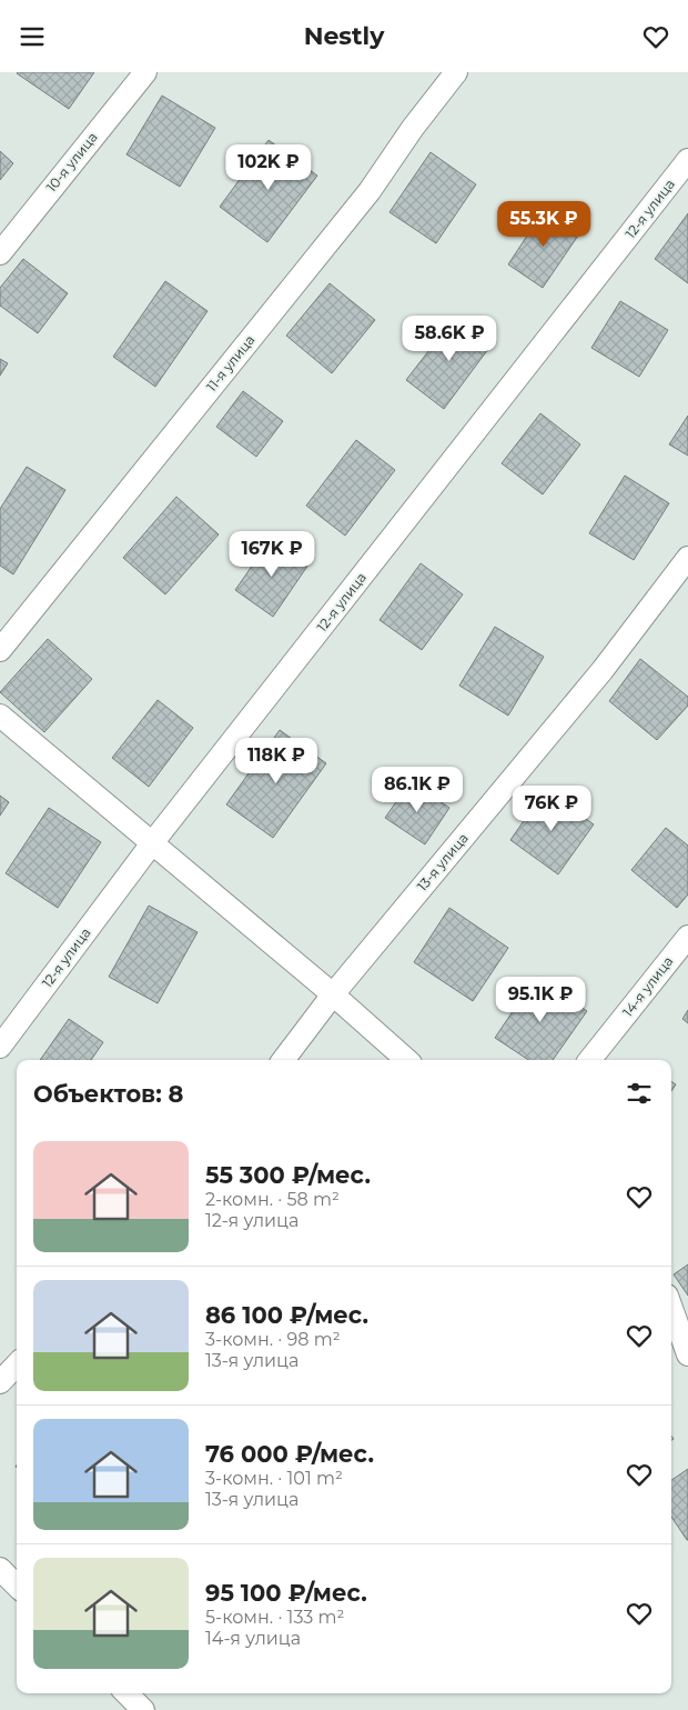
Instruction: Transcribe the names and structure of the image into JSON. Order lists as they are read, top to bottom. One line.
{"streets":{"street":["10-я улица","12-я улица","11-я улица","13-я улица","14-я улица"]},"page":{"header":"Nestly","price":["102K ₽","55.3K ₽","58.6K ₽","167K ₽","118K ₽","86.1K ₽","76K ₽","95.1K ₽"],"heading":"Объектов: 8","list":[{"name":"55 300 ₽/мес.","note":"2-комн. · 58 m² · 12-я улица"},{"name":"86 100 ₽/мес.","note":"3-комн. · 98 m² · 13-я улица"},{"name":"76 000 ₽/мес.","note":"3-комн. · 101 m² · 13-я улица"},{"name":"95 100 ₽/мес.","note":"5-комн. · 133 m² · 14-я улица"}]}}
